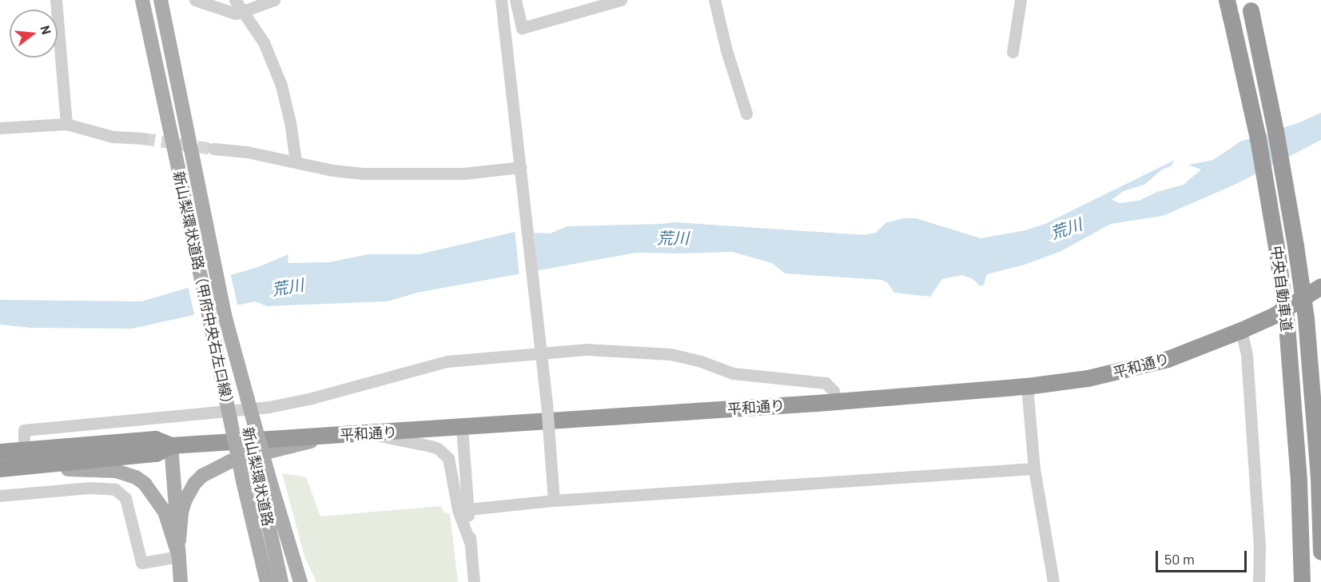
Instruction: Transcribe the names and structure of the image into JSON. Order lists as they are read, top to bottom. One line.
{"streets":{"highway":["中央自動車道","平和通り"],"main road":["新山梨環状道路（甲府中央右左口線）","新山梨環状道路"]},"crossings":[["新山梨環状道路（甲府中央右左口線）","新山梨環状道路"]],"water":["荒川"],"scale_bar":"50 m","north":"right"}
